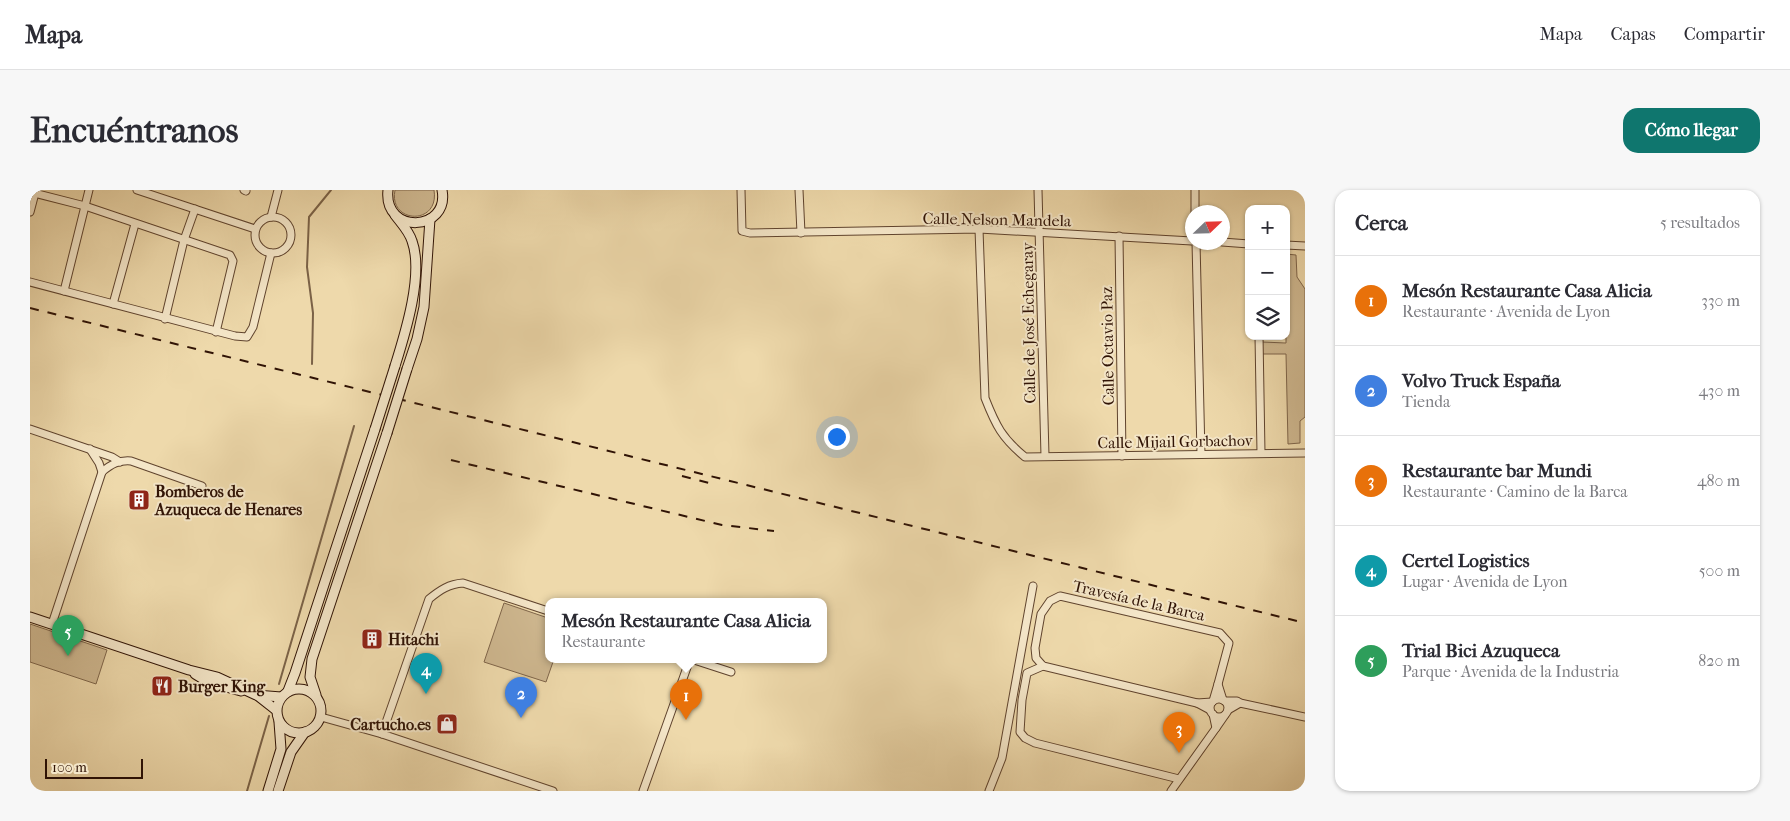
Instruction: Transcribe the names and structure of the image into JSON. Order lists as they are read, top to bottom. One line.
{"streets":{"street":["Calle Nelson Mandela","Calle de José Echegaray","Calle Octavio Paz","Calle Mijail Gorbachov","Travesía de la Barca"]},"crossings":[["Calle Nelson Mandela","Calle de José Echegaray"],["Calle Nelson Mandela","Calle Octavio Paz"],["Calle Nelson Mandela","Calle Mijail Gorbachov"],["Calle de José Echegaray","Calle Mijail Gorbachov"],["Calle Octavio Paz","Calle Mijail Gorbachov"]],"places":{"building":["Bomberos de Azuqueca de Henares","Hitachi"],"restaurant":["Burger King"],"shop":["Cartucho.es"]},"scale_bar":"100 m","north":"top right","page":{"header":"Mapa","nav":["Mapa","Capas","Compartir"],"buttons":"Cómo llegar","title":"Encuéntranos","heading":["Cerca","5 resultados"],"map_buttons":["+","−"],"list":[{"mark":"1","name":"Mesón Restaurante Casa Alicia","note":"Restaurante · Avenida de Lyon","value":"330 m"},{"mark":"2","name":"Volvo Truck España","note":"Tienda","value":"430 m"},{"mark":"3","name":"Restaurante bar Mundi","note":"Restaurante · Camino de la Barca","value":"480 m"},{"mark":"4","name":"Certel Logistics","note":"Lugar · Avenida de Lyon","value":"500 m"},{"mark":"5","name":"Trial Bici Azuqueca","note":"Parque · Avenida de la Industria","value":"820 m"}],"popup":["Mesón Restaurante Casa Alicia","Restaurante"],"pins":["5","4","2","1","3"],"scale":"100 m"}}
